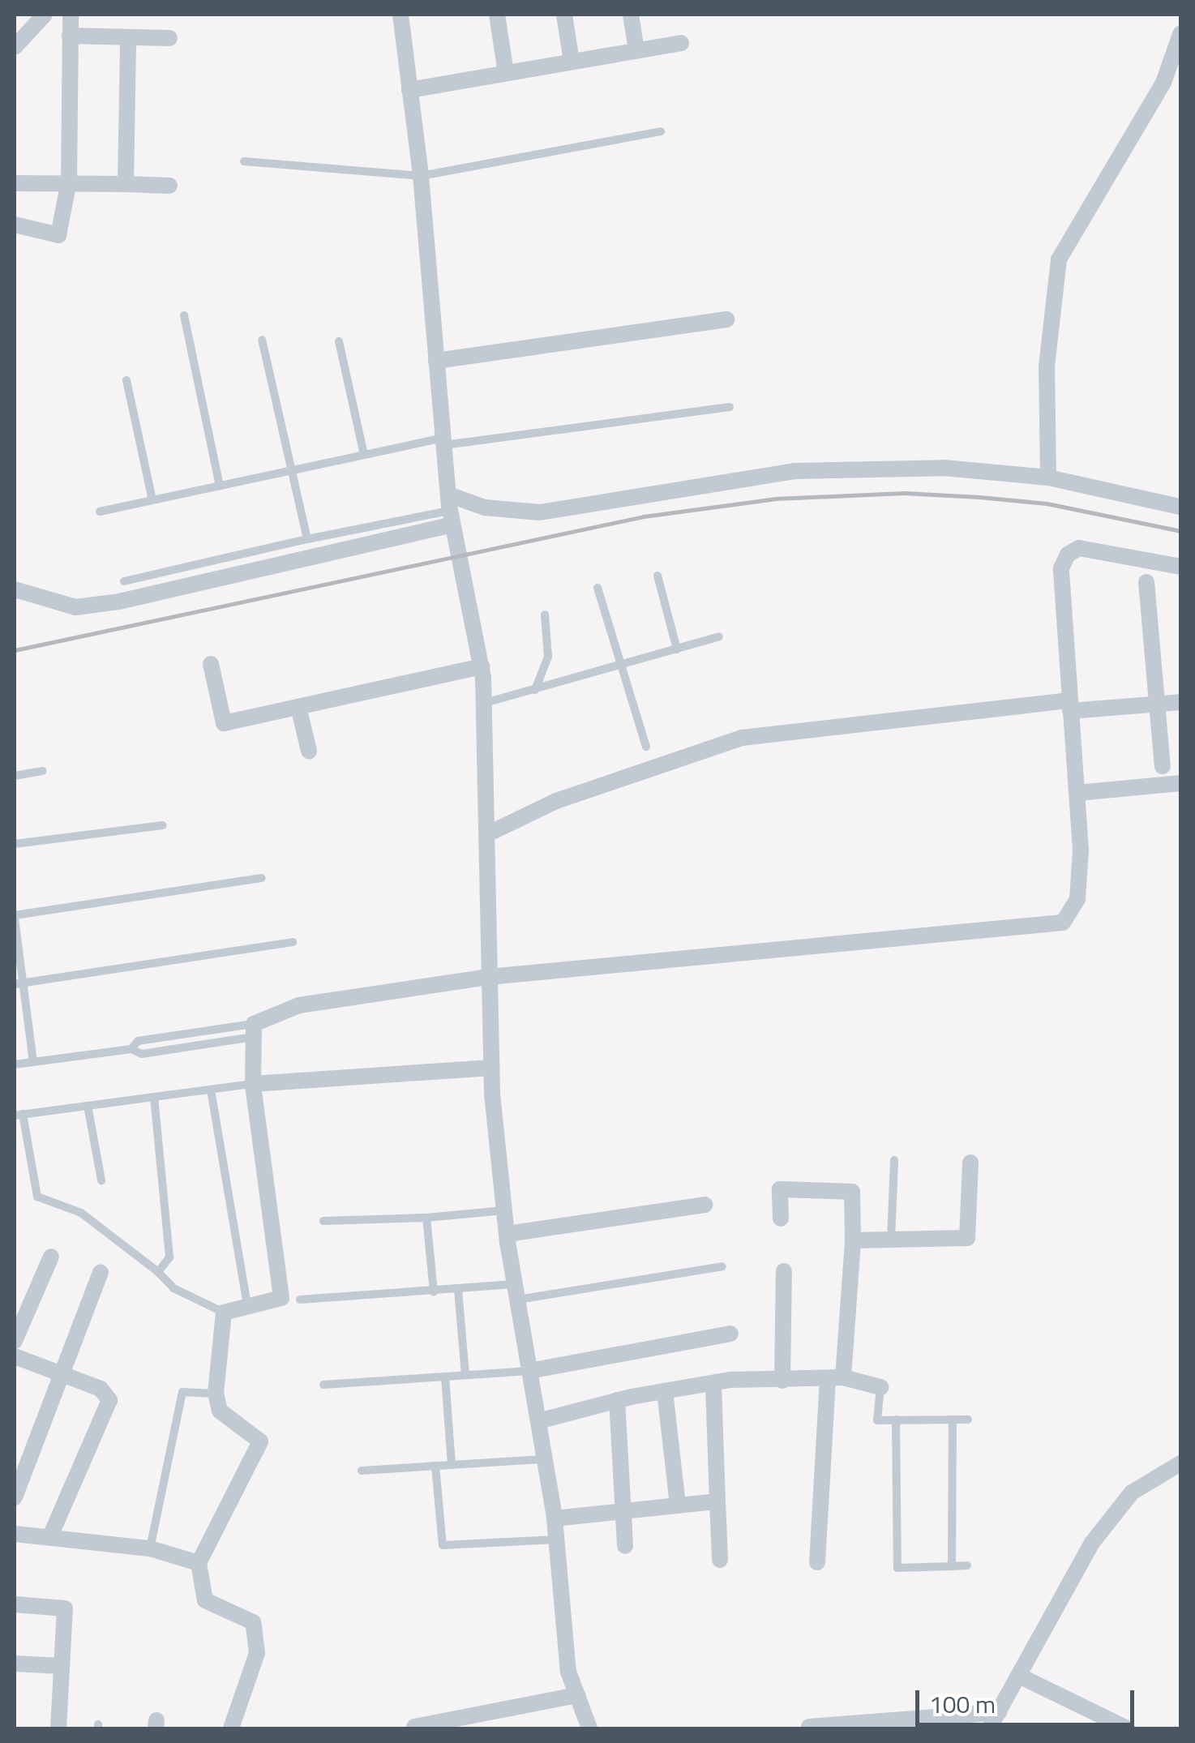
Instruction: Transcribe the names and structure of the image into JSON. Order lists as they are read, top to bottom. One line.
{"scale_bar":"100 m"}
